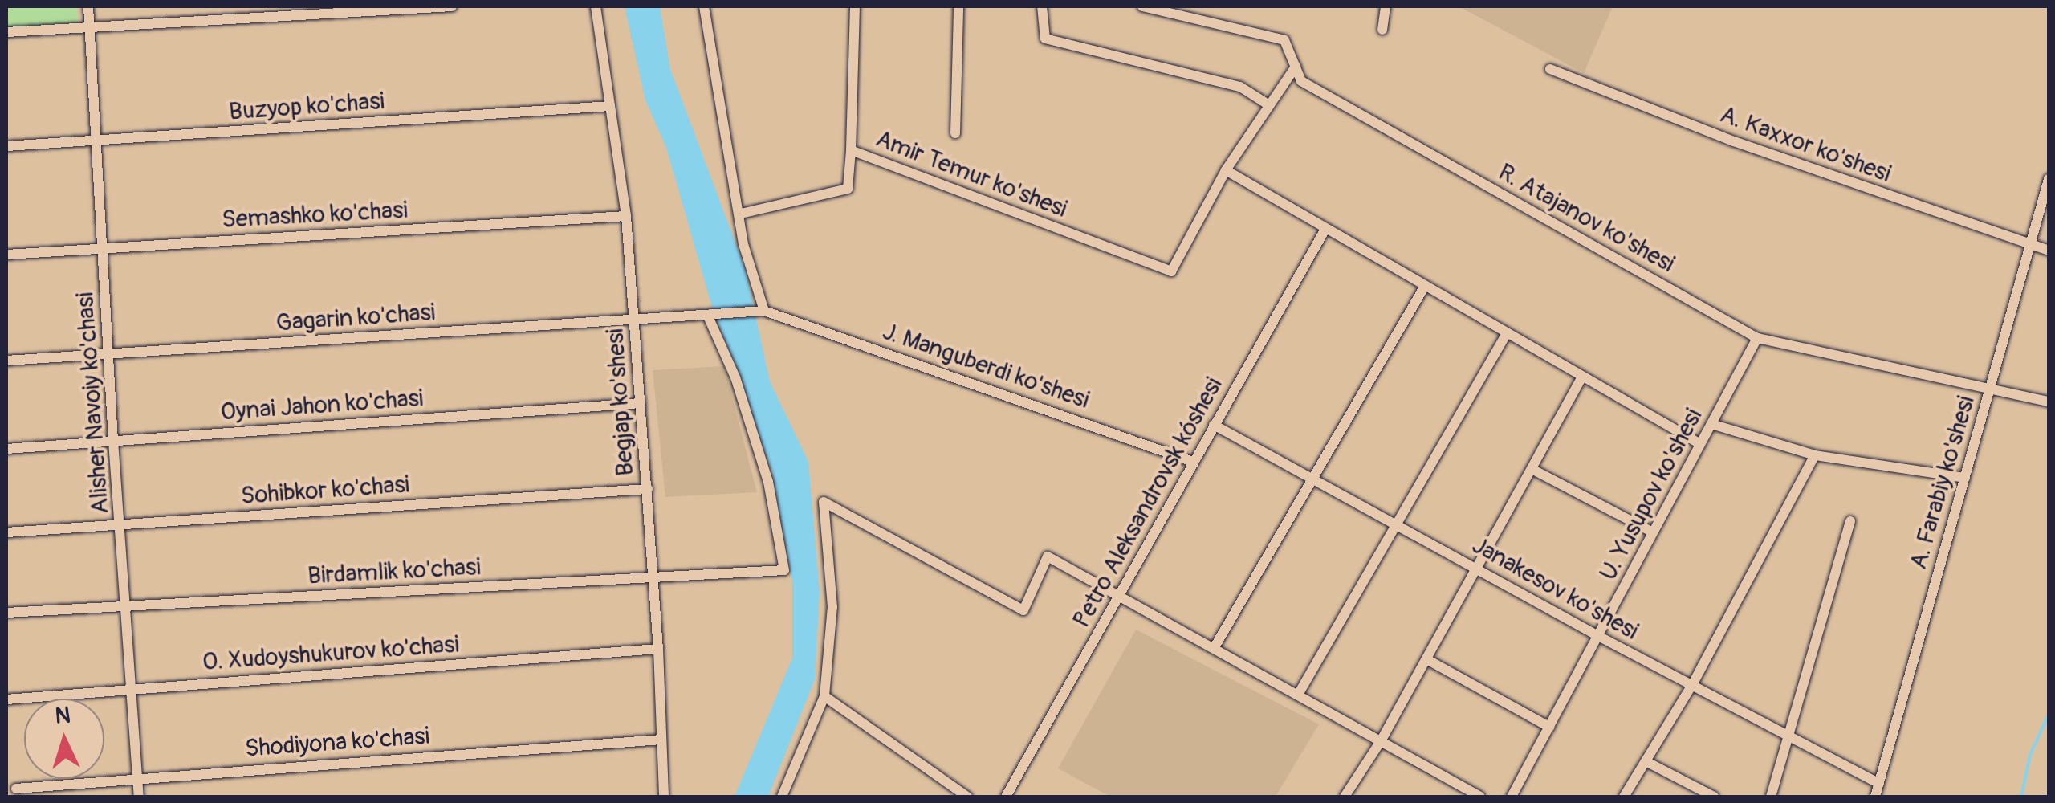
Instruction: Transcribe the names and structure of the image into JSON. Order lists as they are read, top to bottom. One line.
{"streets":{"street":["Buzyop ko'chasi","A. Kaxxor ko'shesi","Amir Temur ko'shesi","Semashko ko'chasi","R. Atajanov ko'shesi","Gagarin ko'chasi","J. Manguberdi ko'shesi","Begjap ko'shesi","Alisher Navoiy ko'chasi","Oynai Jahon ko'chasi","A. Farabiy ko'shesi","Sohibkor ko'chasi","U. Yusupov ko'shesi","Petro Aleksandrovsk kóshesi","Birdamlik ko'chasi","Janakesov ko'shesi","O. Xudoyshukurov ko'chasi","Shodiyona ko'chasi"]},"crossings":[["Buzyop ko'chasi","Begjap ko'shesi"],["Buzyop ko'chasi","Alisher Navoiy ko'chasi"],["A. Kaxxor ko'shesi","A. Farabiy ko'shesi"],["Semashko ko'chasi","Begjap ko'shesi"],["Semashko ko'chasi","Alisher Navoiy ko'chasi"],["R. Atajanov ko'shesi","A. Farabiy ko'shesi"],["R. Atajanov ko'shesi","U. Yusupov ko'shesi"],["Gagarin ko'chasi","J. Manguberdi ko'shesi"],["Gagarin ko'chasi","Begjap ko'shesi"],["Gagarin ko'chasi","Alisher Navoiy ko'chasi"],["Gagarin ko'chasi","Birdamlik ko'chasi"],["J. Manguberdi ko'shesi","Petro Aleksandrovsk kóshesi"],["Begjap ko'shesi","Oynai Jahon ko'chasi"],["Begjap ko'shesi","Sohibkor ko'chasi"],["Begjap ko'shesi","Birdamlik ko'chasi"],["Begjap ko'shesi","O. Xudoyshukurov ko'chasi"],["Begjap ko'shesi","Shodiyona ko'chasi"],["Alisher Navoiy ko'chasi","Oynai Jahon ko'chasi"],["Alisher Navoiy ko'chasi","Sohibkor ko'chasi"],["Alisher Navoiy ko'chasi","Birdamlik ko'chasi"],["Alisher Navoiy ko'chasi","O. Xudoyshukurov ko'chasi"],["Alisher Navoiy ko'chasi","Shodiyona ko'chasi"],["A. Farabiy ko'shesi","Janakesov ko'shesi"],["U. Yusupov ko'shesi","Janakesov ko'shesi"],["Petro Aleksandrovsk kóshesi","Janakesov ko'shesi"]],"north":"top"}
